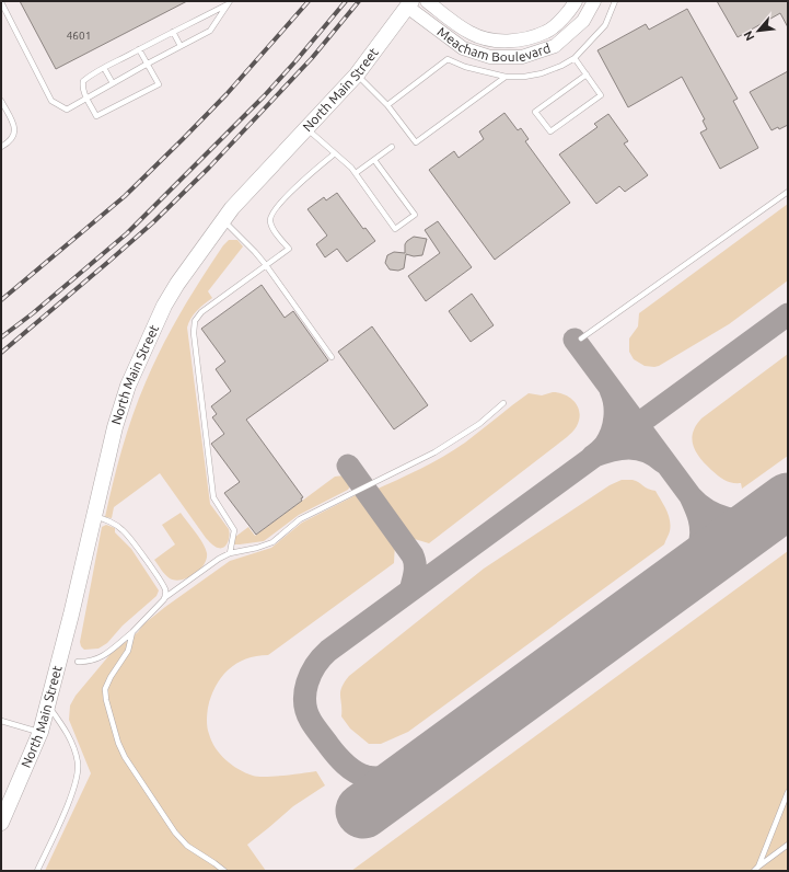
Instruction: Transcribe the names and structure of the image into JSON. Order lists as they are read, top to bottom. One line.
{"streets":{"main road":["Meacham Boulevard","North Main Street"]},"crossings":[["Meacham Boulevard","North Main Street"]],"house_numbers":["4601"],"north":"bottom left"}
